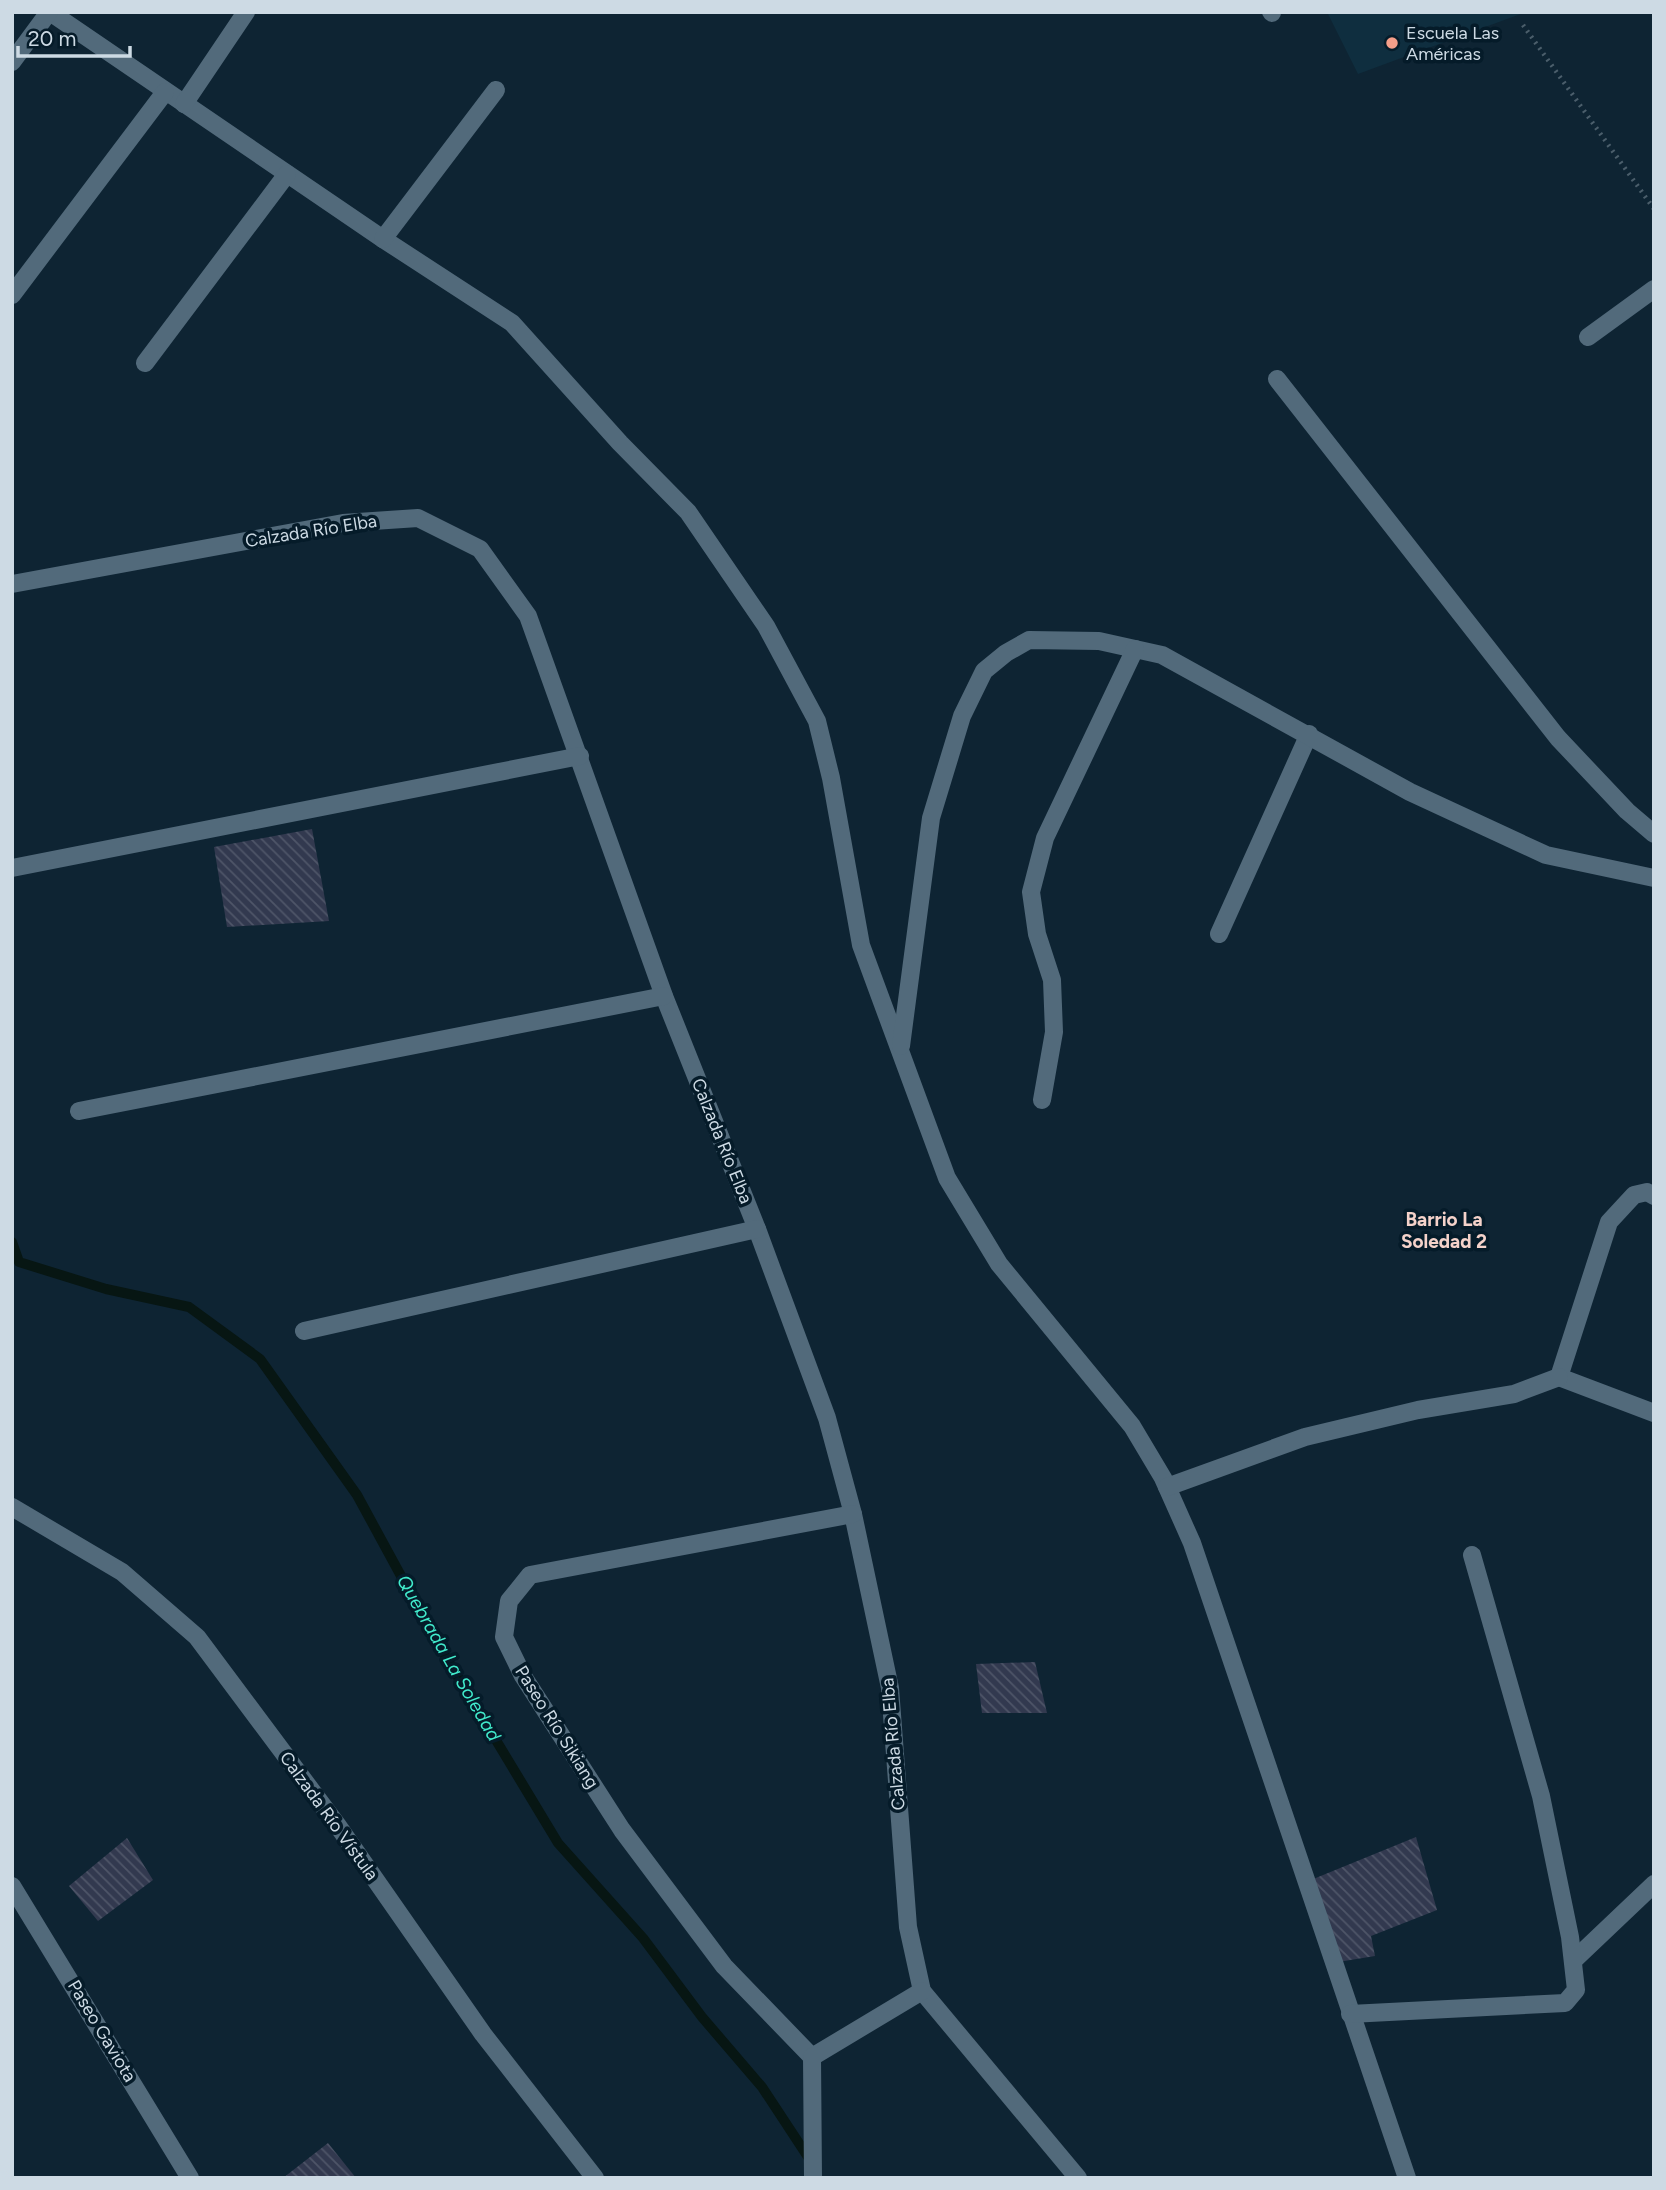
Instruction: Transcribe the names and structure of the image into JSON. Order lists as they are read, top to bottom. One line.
{"streets":{"street":["Calzada Río Elba","Paseo Río Sikiang","Calzada Río Vístula","Paseo Gaviota"]},"crossings":[["Calzada Río Elba","Paseo Río Sikiang"]],"districts":["Barrio La Soledad 2"],"water":["Quebrada La Soledad"],"places":["Escuela Las Américas"],"scale_bar":"20 m"}
